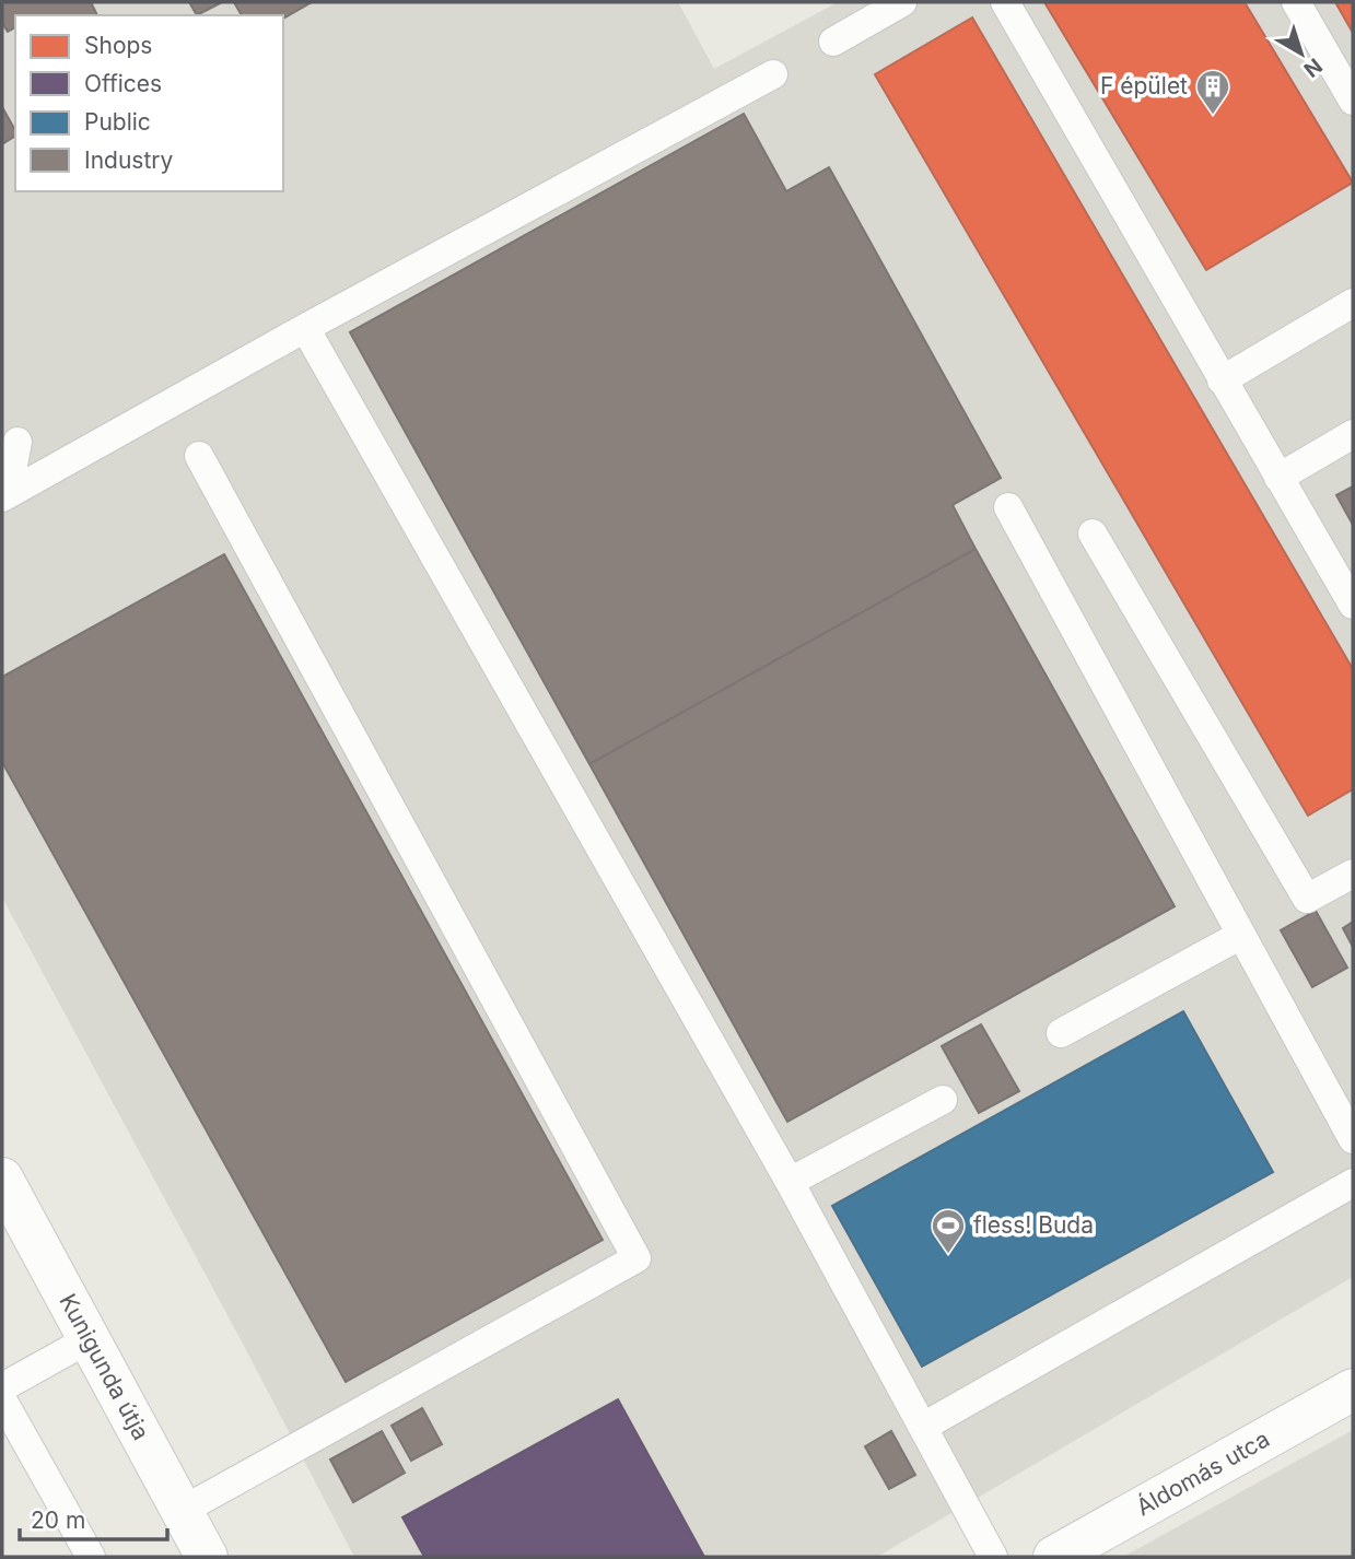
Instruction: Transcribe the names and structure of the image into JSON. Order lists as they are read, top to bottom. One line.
{"streets":{"street":["Kunigunda útja","Áldomás utca"]},"places":{"building":["F épület"],"sports":["fless! Buda"]},"legend":["Shops","Offices","Public","Industry"],"scale_bar":"20 m","north":"bottom right"}
